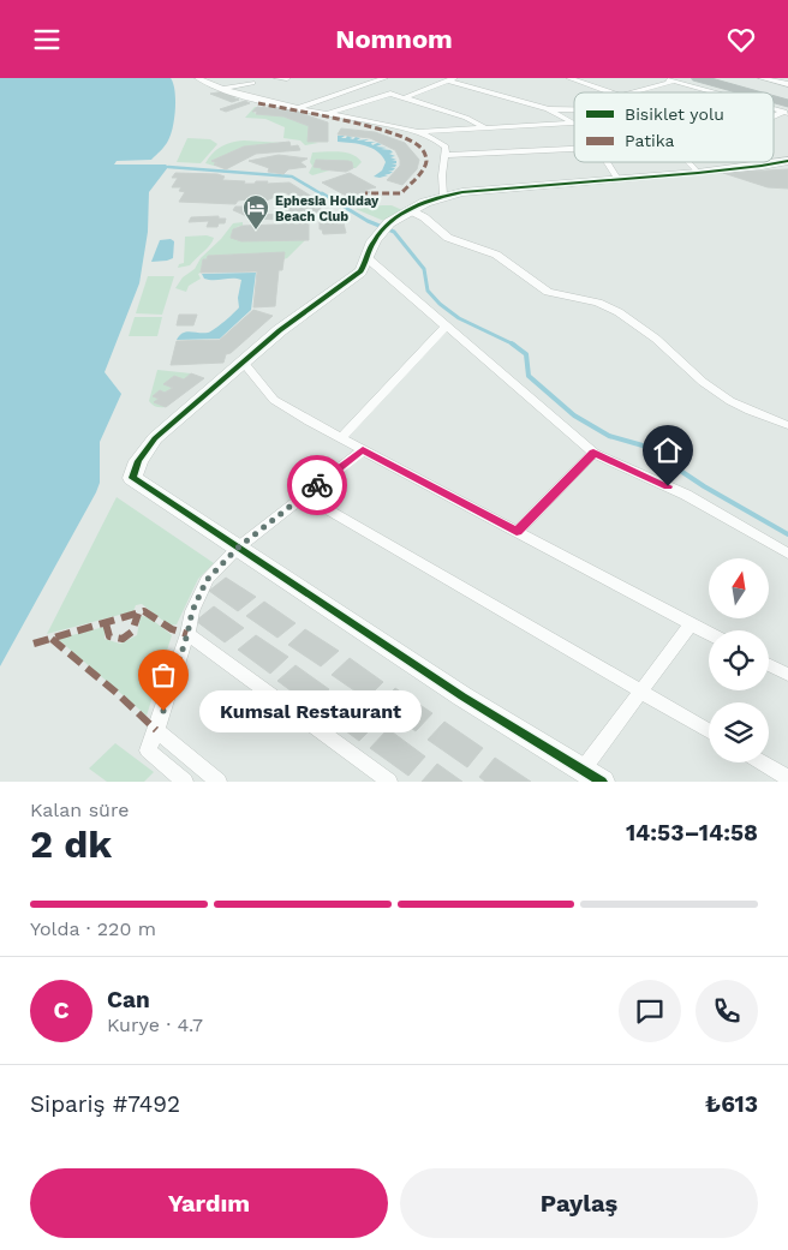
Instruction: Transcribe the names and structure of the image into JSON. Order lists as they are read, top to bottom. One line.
{"places":{"hotel":["Ephesia Holiday Beach Club"],"other":["Kumsal Restaurant"]},"legend":["Bisiklet yolu","Patika"],"north":"top","page":{"header":"Nomnom","bubble":"Kumsal Restaurant","heading":["2 dk","Kalan süre","14:53–14:58"],"panel":["Can","Kurye · 4.7","Sipariş #7492","₺613"],"bar":"Yolda · 220 m","round":"C","buttons":["Yardım","Paylaş"]}}
